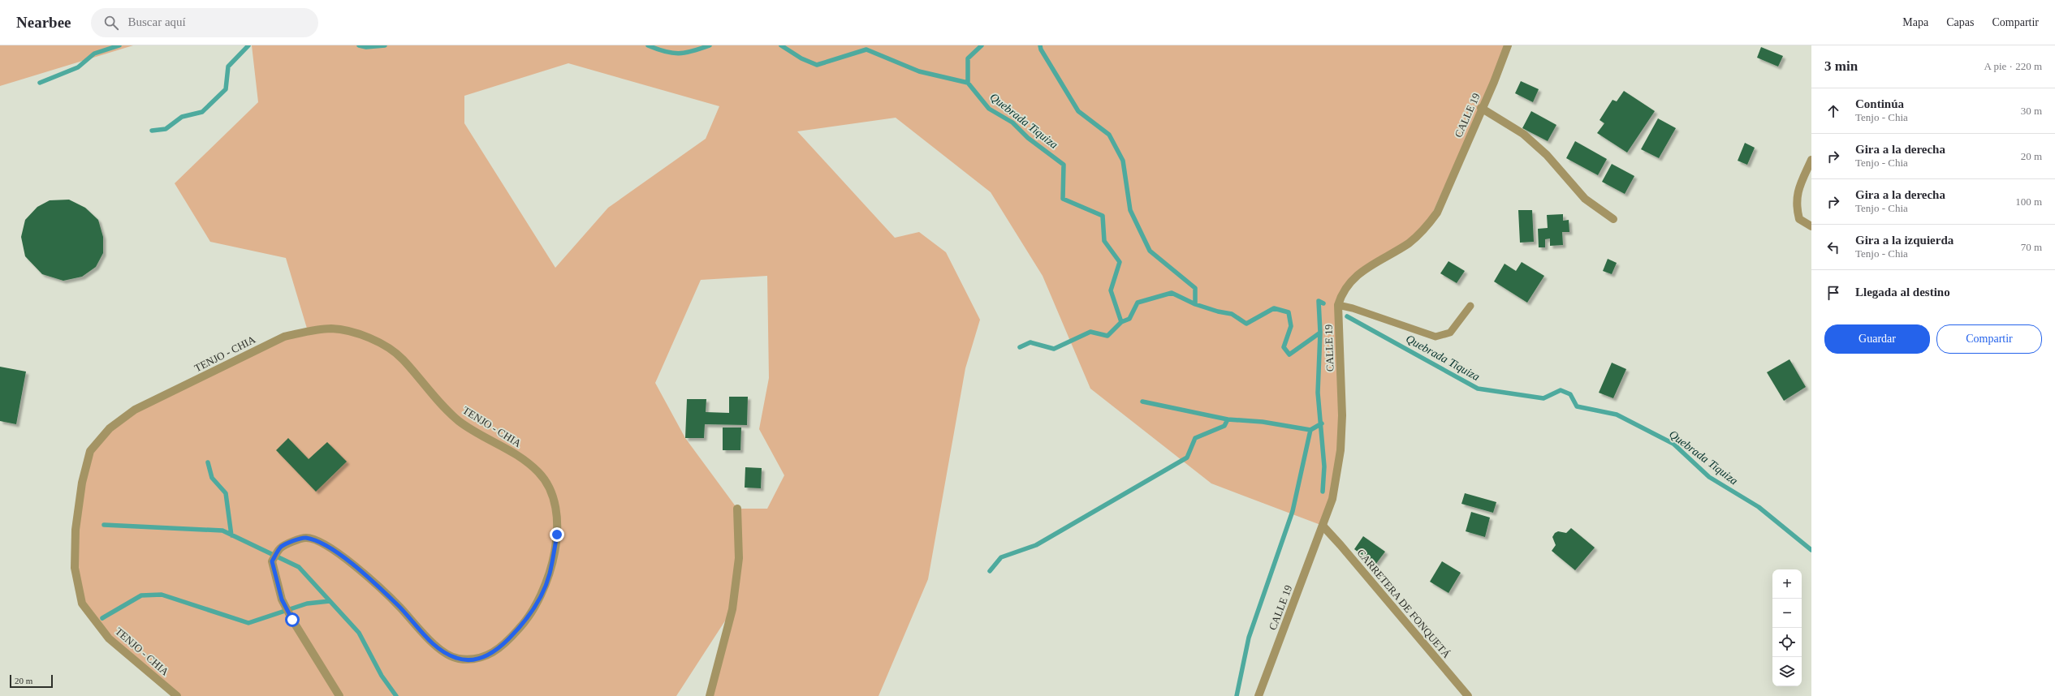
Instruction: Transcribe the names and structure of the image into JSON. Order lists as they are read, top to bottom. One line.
{"streets":{"street":["CALLE 19","TENJO - CHIA","CARRETERA DE FONQUETÁ"]},"crossings":[["CALLE 19","CARRETERA DE FONQUETÁ"]],"water":["Quebrada Tiquiza"],"scale_bar":"20 m","page":{"header":"Nearbee","search":"Buscar aquí","nav":["Mapa","Capas","Compartir"],"heading":["3 min","A pie · 220 m"],"list":[["Continúa","Tenjo - Chia","30 m"],["Gira a la derecha","Tenjo - Chia","20 m"],["Gira a la derecha","Tenjo - Chia","100 m"],["Gira a la izquierda","Tenjo - Chia","70 m"],"Llegada al destino"],"buttons":["Guardar","Compartir"],"map_buttons":["+","−"],"scale":"20 m"}}
